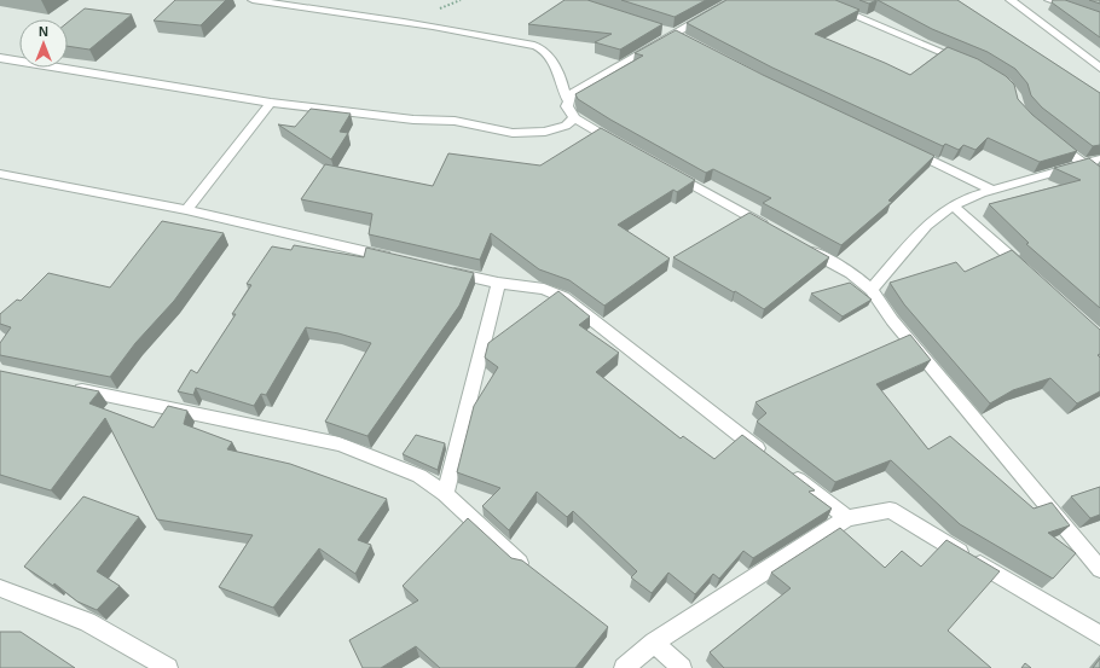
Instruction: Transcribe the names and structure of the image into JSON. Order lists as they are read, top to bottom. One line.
{"north":"top"}
